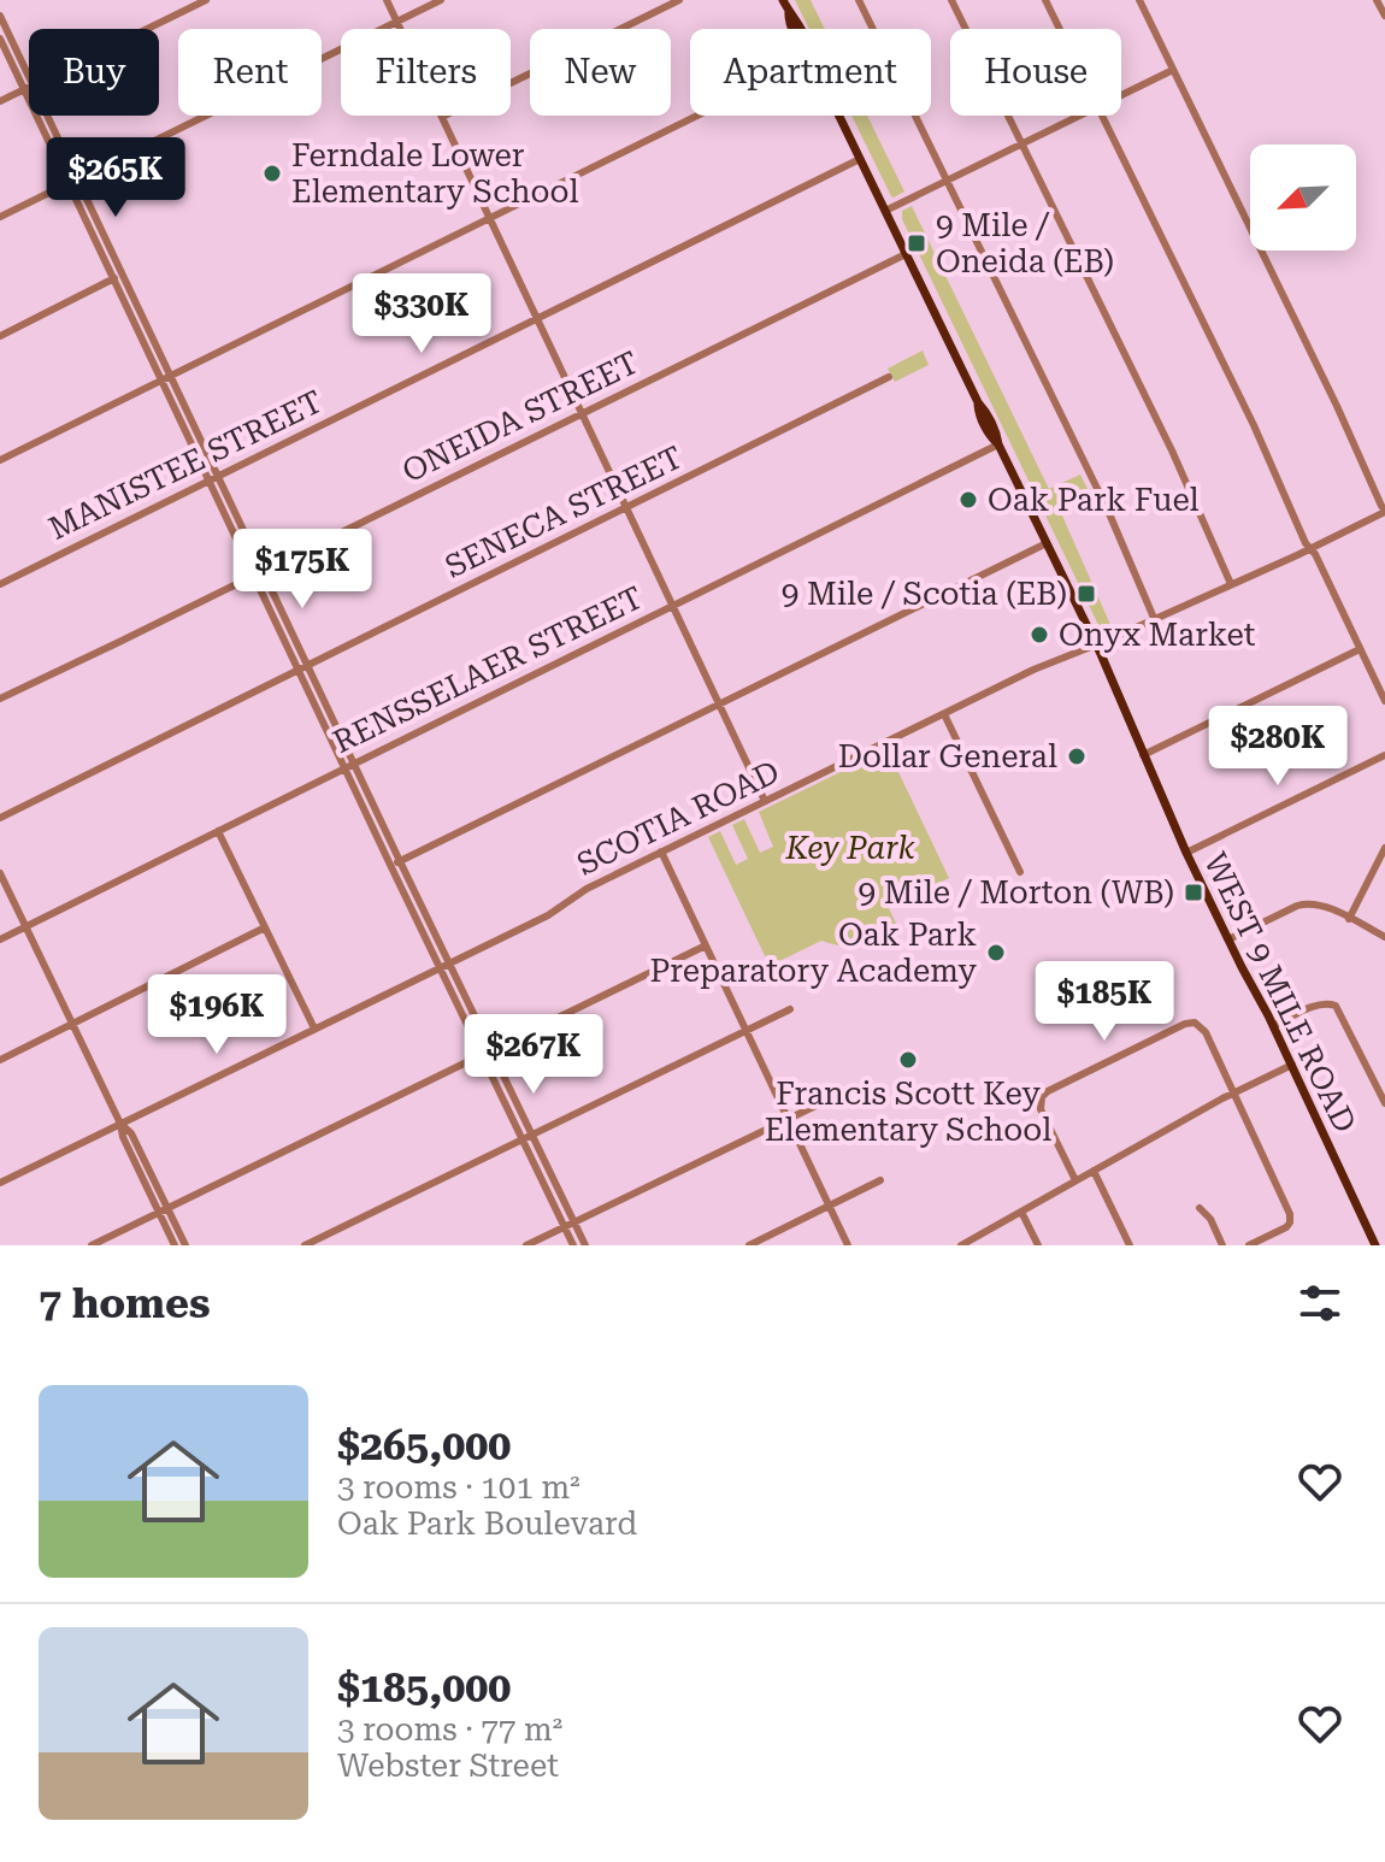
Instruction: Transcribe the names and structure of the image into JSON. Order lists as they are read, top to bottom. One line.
{"streets":{"main road":["WEST 9 MILE ROAD"],"street":["ONEIDA STREET","MANISTEE STREET","SENECA STREET","RENSSELAER STREET","SCOTIA ROAD"]},"crossings":[["ONEIDA STREET","WEST 9 MILE ROAD"],["MANISTEE STREET","WEST 9 MILE ROAD"],["RENSSELAER STREET","WEST 9 MILE ROAD"],["SCOTIA ROAD","WEST 9 MILE ROAD"]],"parks":["Key Park"],"places":{"other":["Ferndale Lower Elementary School","Oak Park Fuel","Onyx Market","Dollar General","Oak Park Preparatory Academy","Francis Scott Key Elementary School"],"transit":["9 Mile / Oneida (EB)","9 Mile / Scotia (EB)","9 Mile / Morton (WB)"]},"north":"bottom left","page":{"chip":["Buy","Rent","Filters","New","Apartment","House"],"price":["$265K","$330K","$175K","$280K","$185K","$196K","$267K"],"heading":"7 homes","list":[{"name":"$265,000","note":"3 rooms · 101 m² · Oak Park Boulevard"},{"name":"$185,000","note":"3 rooms · 77 m² · Webster Street"}]}}
